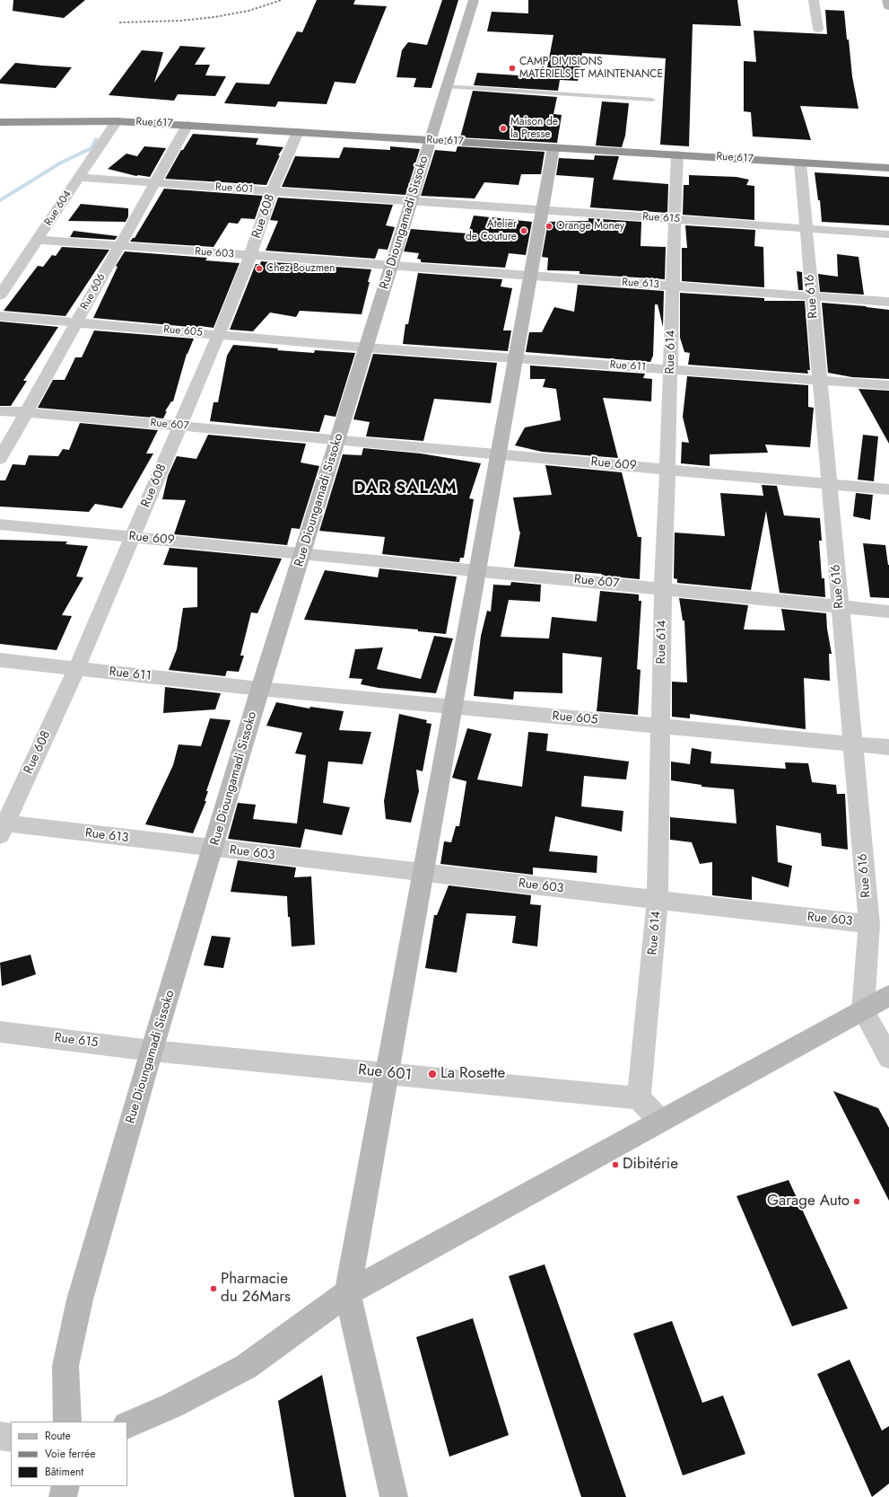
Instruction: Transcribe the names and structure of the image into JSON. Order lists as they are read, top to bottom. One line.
{"streets":{"highway":["Rue 617"],"street":["Rue 601","Rue 604","Rue 608","Rue 615","Rue Dioungamadi Sissoko","Rue 603","Rue 613","Rue 606","Rue 616","Rue 605","Rue 614","Rue 611","Rue 607","Rue 609"]},"crossings":[["Rue 617","Rue 604"],["Rue 617","Rue 608"],["Rue 617","Rue Dioungamadi Sissoko"],["Rue 617","Rue 606"],["Rue 617","Rue 616"],["Rue 617","Rue 614"],["Rue 601","Rue 604"],["Rue 601","Rue 608"],["Rue 601","Rue 615"],["Rue 601","Rue Dioungamadi Sissoko"],["Rue 601","Rue 606"],["Rue 601","Rue 614"],["Rue 604","Rue 603"],["Rue 608","Rue 603"],["Rue 608","Rue 613"],["Rue 608","Rue 605"],["Rue 608","Rue 611"],["Rue 608","Rue 607"],["Rue 608","Rue 609"],["Rue 615","Rue Dioungamadi Sissoko"],["Rue 615","Rue 616"],["Rue 615","Rue 614"],["Rue Dioungamadi Sissoko","Rue 603"],["Rue Dioungamadi Sissoko","Rue 613"],["Rue Dioungamadi Sissoko","Rue 605"],["Rue Dioungamadi Sissoko","Rue 611"],["Rue Dioungamadi Sissoko","Rue 607"],["Rue Dioungamadi Sissoko","Rue 609"],["Rue 603","Rue 613"],["Rue 603","Rue 606"],["Rue 603","Rue 616"],["Rue 603","Rue 614"],["Rue 613","Rue 616"],["Rue 613","Rue 614"],["Rue 606","Rue 605"],["Rue 606","Rue 607"],["Rue 616","Rue 605"],["Rue 616","Rue 611"],["Rue 616","Rue 607"],["Rue 616","Rue 609"],["Rue 605","Rue 614"],["Rue 605","Rue 611"],["Rue 614","Rue 611"],["Rue 614","Rue 607"],["Rue 614","Rue 609"],["Rue 607","Rue 609"]],"districts":["DAR SALAM"],"places":["CAMP DIVISIONS MATÉRIELS ET MAINTENANCE","Maison de la Presse","Orange Money","Atelier de Couture","Chez Bouzmen","La Rosette","Dibitérie","Garage Auto","Pharmacie du 26Mars"],"legend":["Route","Voie ferrée","Bâtiment"]}
